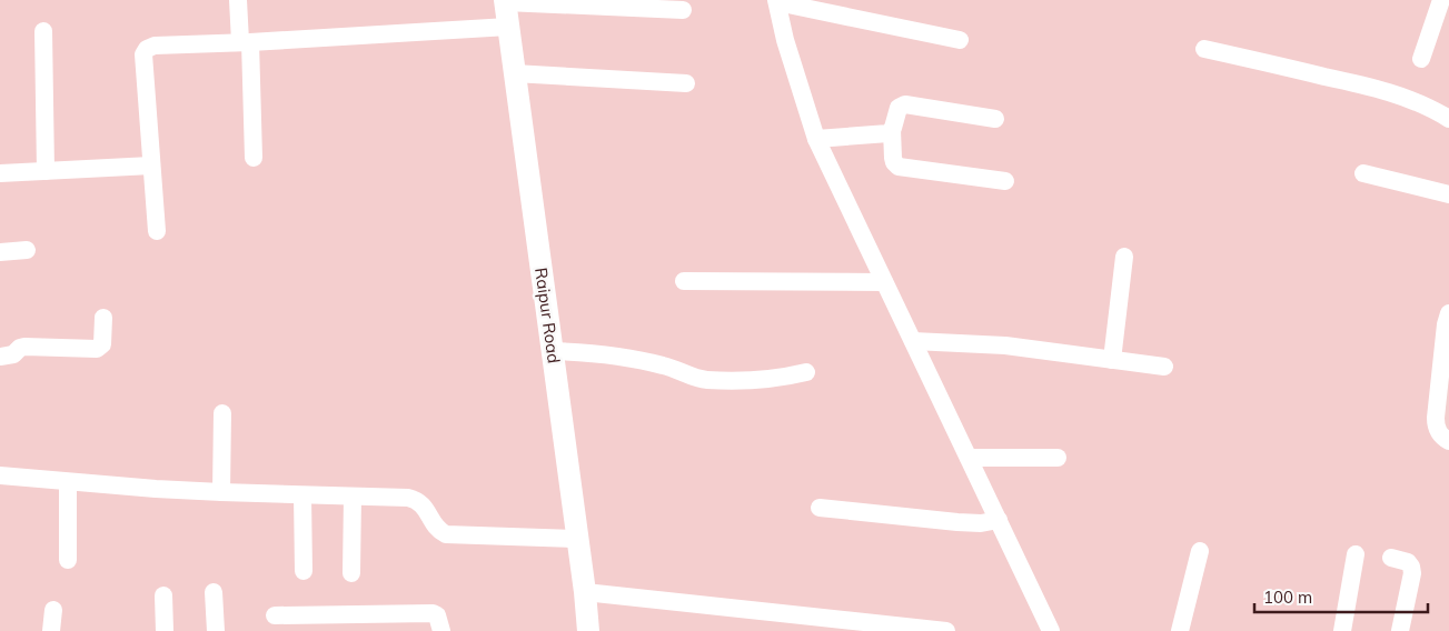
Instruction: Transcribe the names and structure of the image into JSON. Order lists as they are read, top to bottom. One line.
{"streets":{"main road":["Raipur Road"]},"scale_bar":"100 m"}
